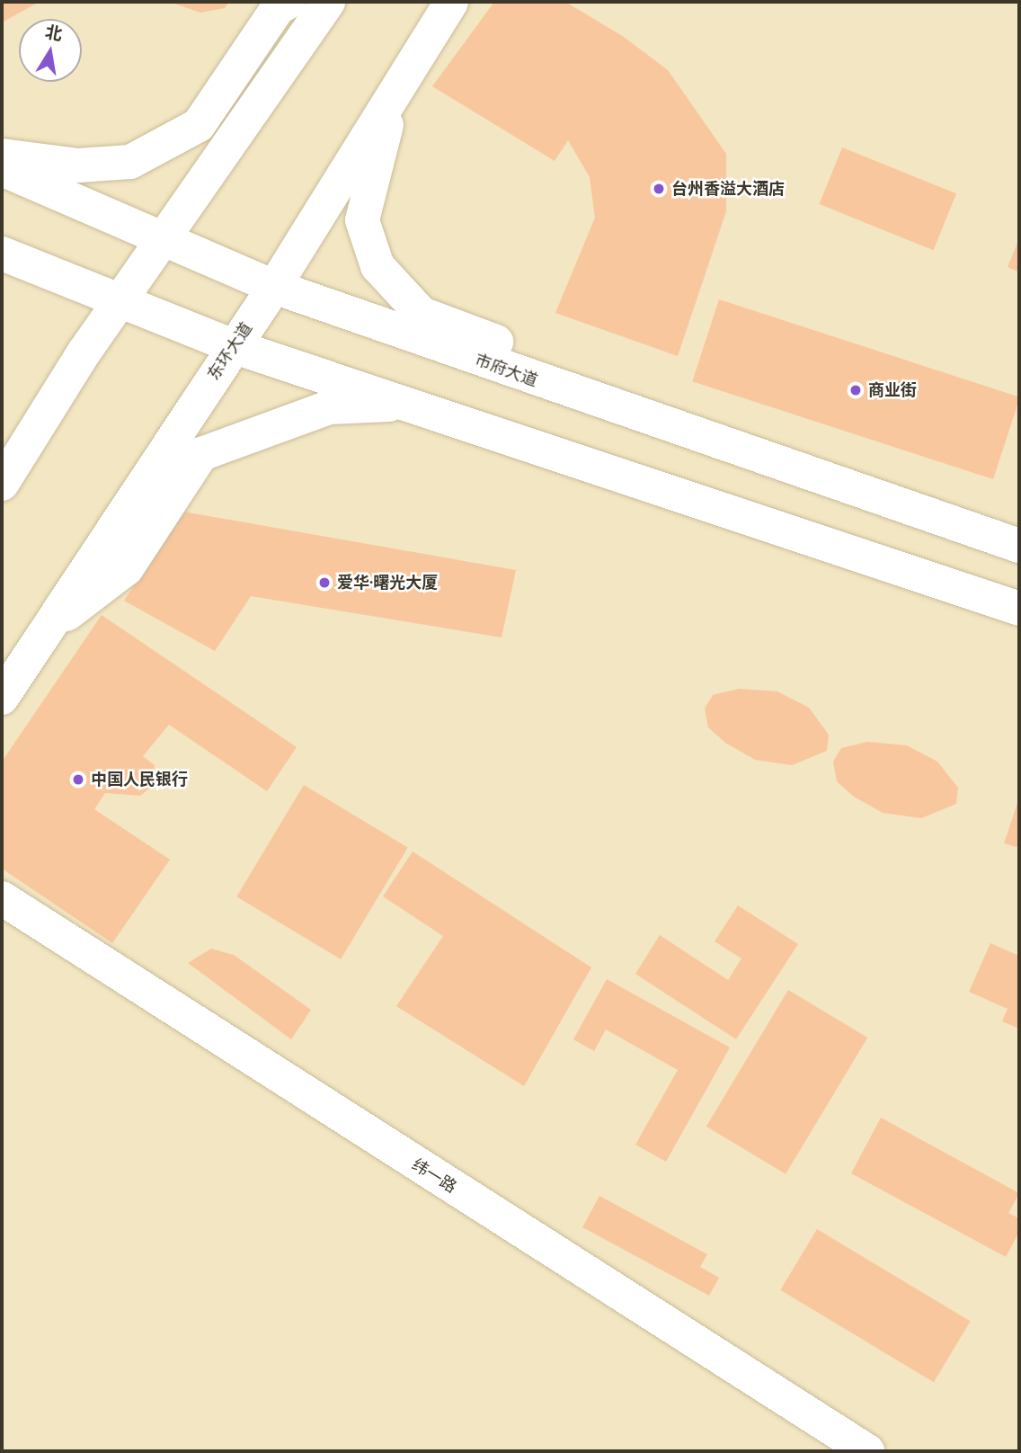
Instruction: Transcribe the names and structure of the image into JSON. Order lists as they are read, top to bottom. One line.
{"streets":{"main road":["东环大道","市府大道","纬一路"]},"crossings":[["东环大道","市府大道"]],"places":["台州香溢大酒店","商业街","爱华·曙光大厦","中国人民银行"],"north":"top"}
